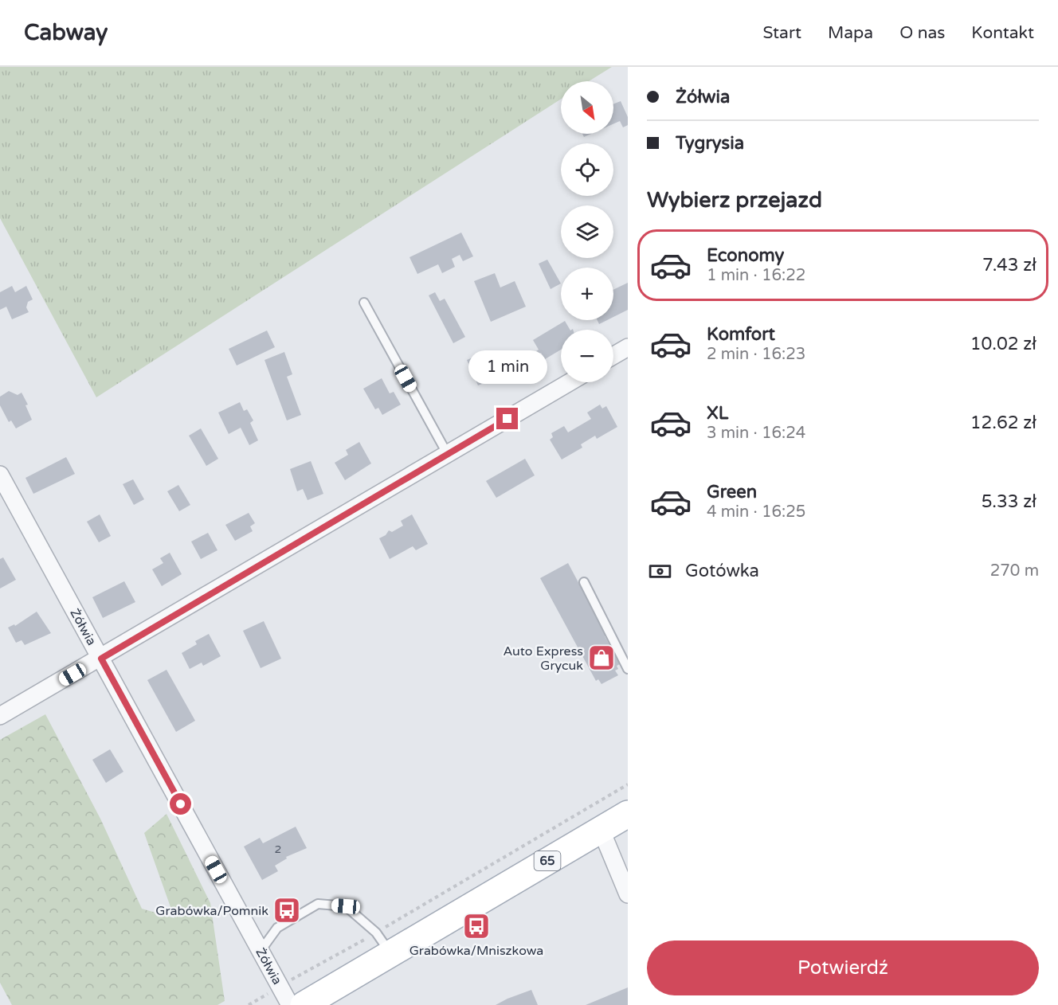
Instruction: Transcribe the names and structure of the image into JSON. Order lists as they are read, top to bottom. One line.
{"streets":{"main road":["65"],"street":["Żółwia"]},"places":{"shop":["Auto Express Grycuk"],"bus stop":["Grabówka/Pomnik","Grabówka/Mniszkowa"]},"house_numbers":["2"],"north":"bottom right","page":{"header":"Cabway","nav":["Start","Mapa","O nas","Kontakt"],"banner":["Żółwia","Tygrysia"],"map_buttons":["+","−"],"heading":"Wybierz przejazd","list":[{"name":"Economy","note":"1 min · 16:22","value":"7.43 zł"},{"name":"Komfort","note":"2 min · 16:23","value":"10.02 zł"},{"name":"XL","note":"3 min · 16:24","value":"12.62 zł"},{"name":"Green","note":"4 min · 16:25","value":"5.33 zł"}],"bubble":"1 min","pay":["Gotówka","270 m"],"buttons":"Potwierdź"}}
